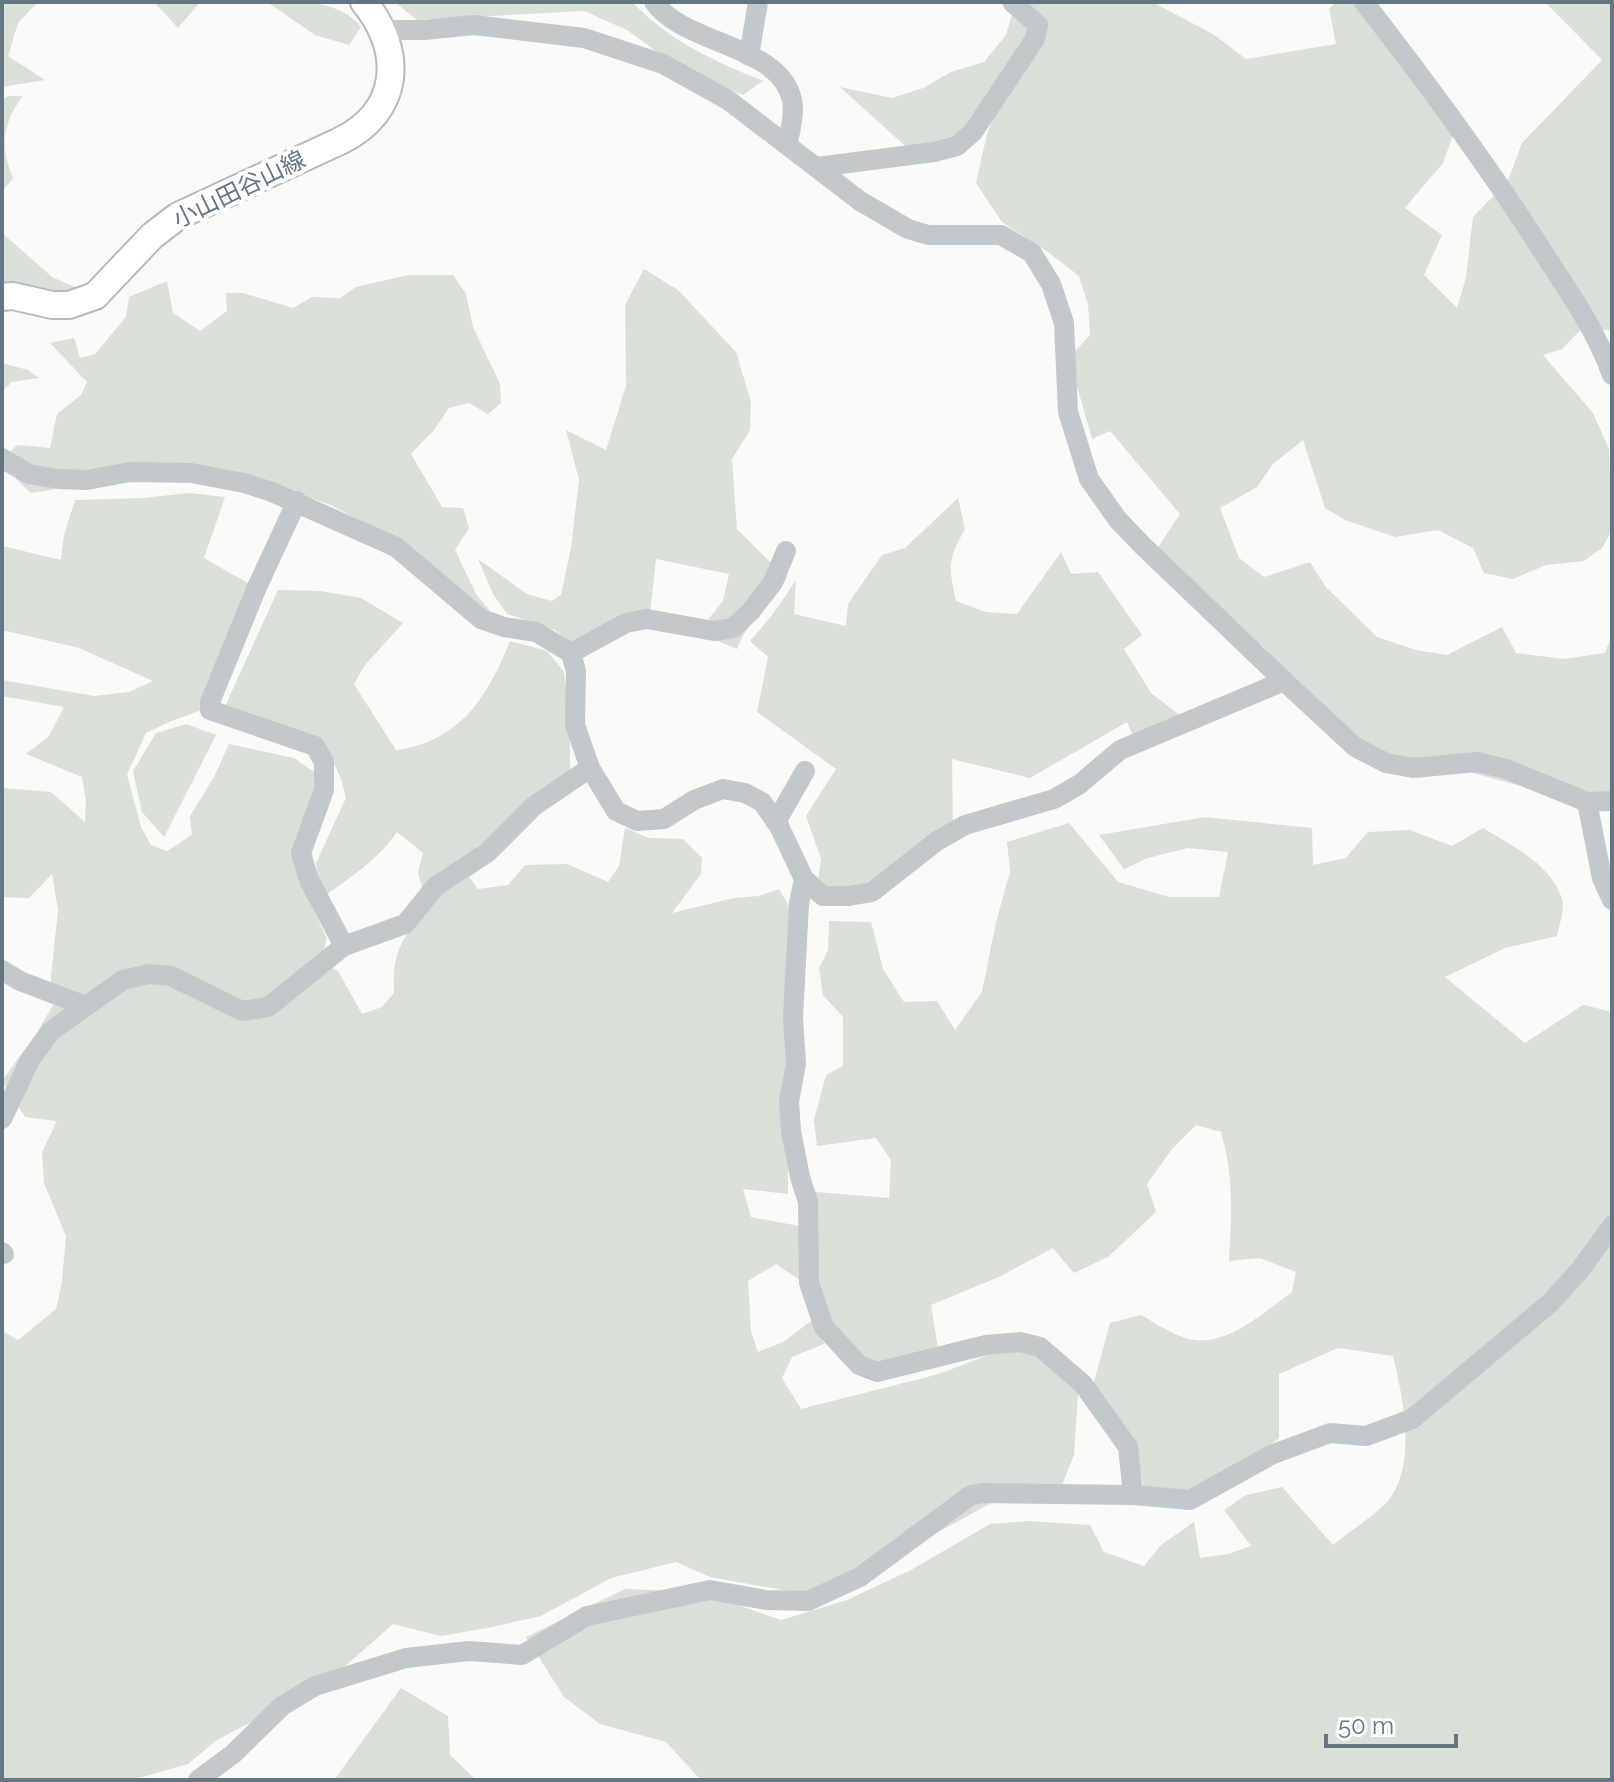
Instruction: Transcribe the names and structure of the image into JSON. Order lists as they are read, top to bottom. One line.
{"streets":{"main road":["小山田谷山線"]},"scale_bar":"50 m"}
